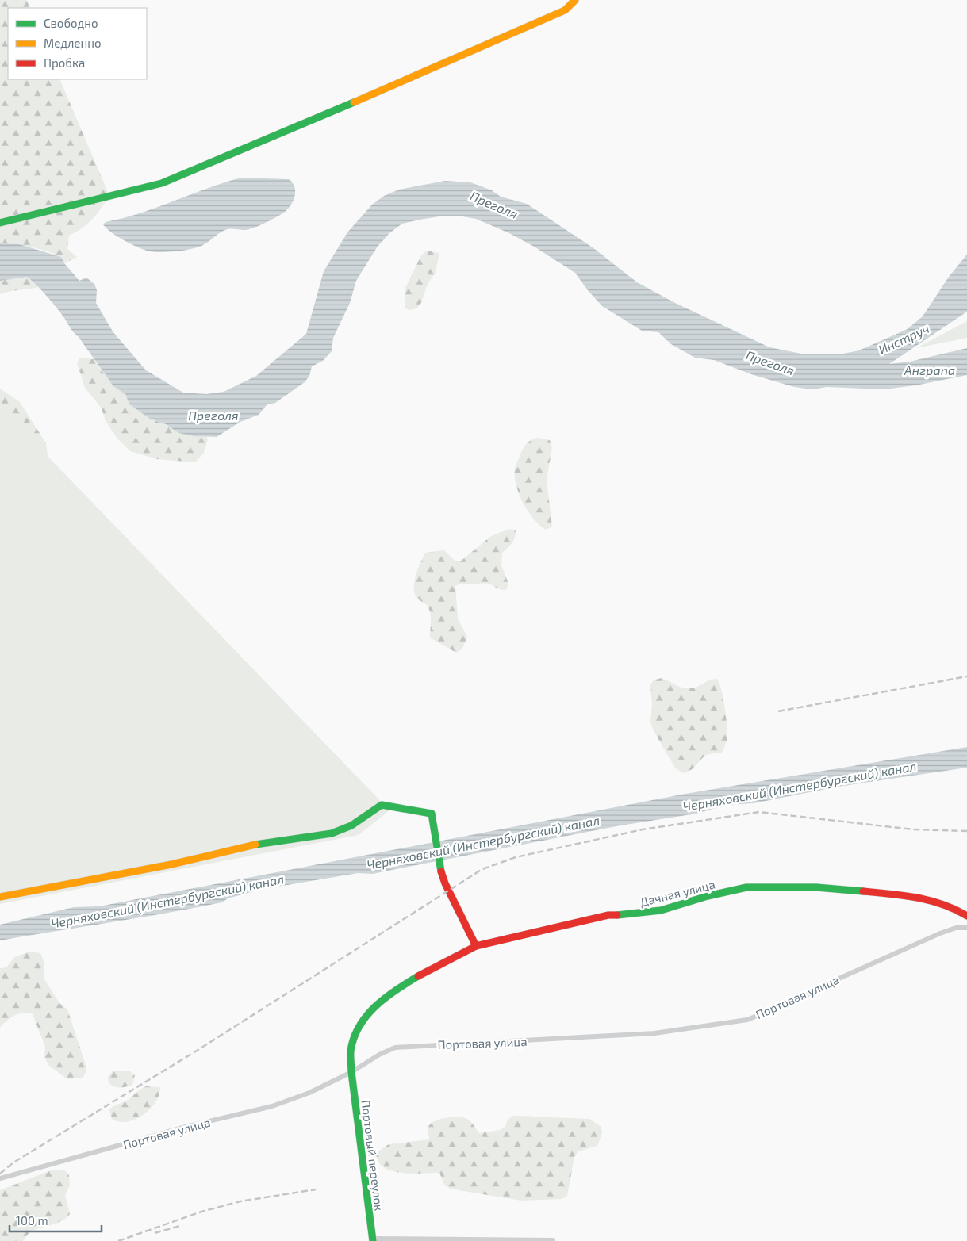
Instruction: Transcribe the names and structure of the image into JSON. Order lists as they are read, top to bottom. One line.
{"streets":{"street":["Дачная улица","Портовая улица","Портовый переулок"]},"crossings":[["Дачная улица","Портовая улица"],["Дачная улица","Портовый переулок"],["Портовая улица","Портовый переулок"]],"water":["Преголя","Инструч","Анграпа","Черняховский (Инстербургский) канал"],"legend":["Свободно","Медленно","Пробка"],"scale_bar":"100 m"}
